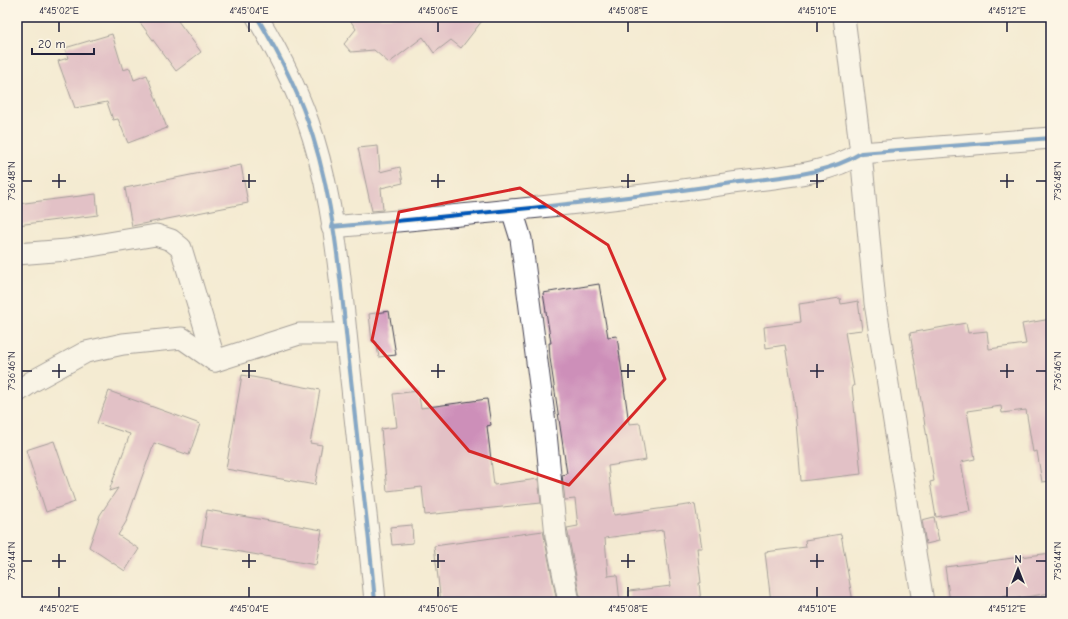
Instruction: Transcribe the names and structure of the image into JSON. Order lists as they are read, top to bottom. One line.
{"scale_bar":"20 m","north":"top","coordinates":["4°45'02\"E","4°45'04\"E","4°45'06\"E","4°45'08\"E","4°45'10\"E","4°45'12\"E","7°36'48\"N","7°36'46\"N","7°36'44\"N"]}
